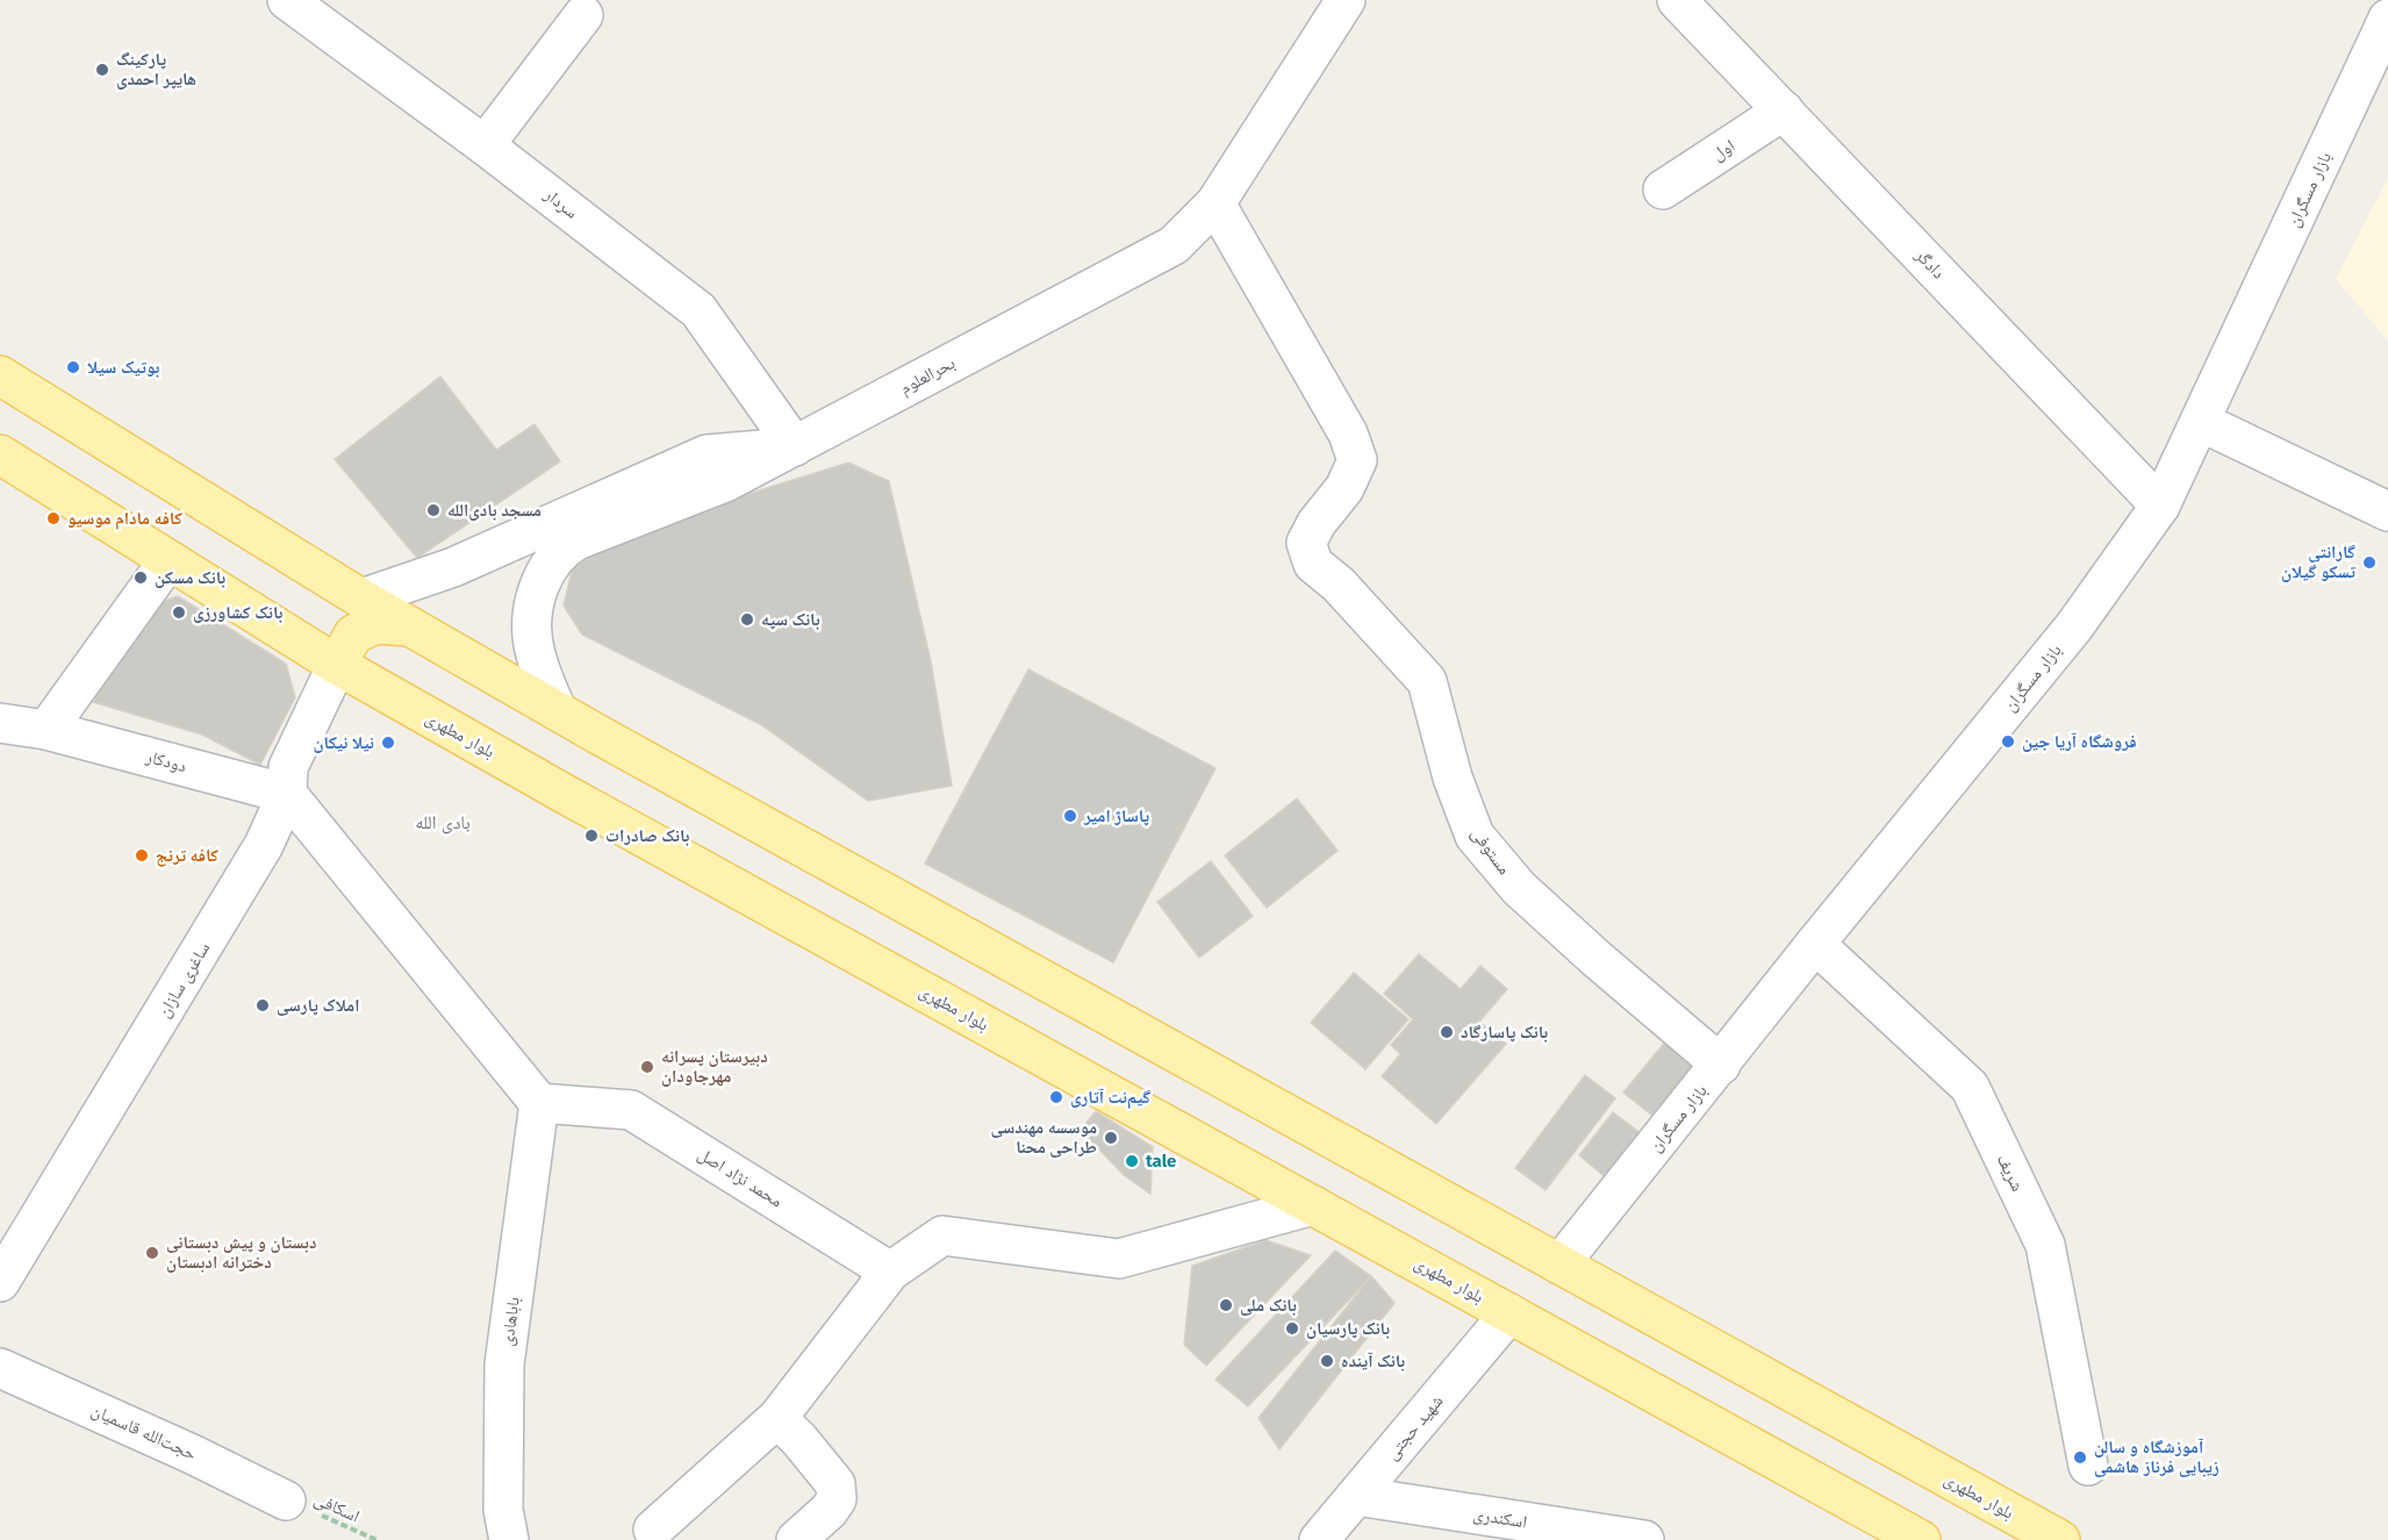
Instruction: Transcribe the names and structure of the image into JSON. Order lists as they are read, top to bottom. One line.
{"streets":{"main road":["بلوار مطهری"],"street":["اول","بازار مسگران","سردار","دادگر","بحرالعلوم","دودکار","مستوفی","ساغری سازان","شریف","محمد نژاد اصل","باباهادی","شهید حجتی","حجت‌الله قاسمیان","اسکندری"],"path":["اسکافی"]},"crossings":[["اول","دادگر"],["بازار مسگران","دادگر"],["بازار مسگران","بلوار مطهری"],["بازار مسگران","مستوفی"],["بازار مسگران","شریف"],["سردار","بحرالعلوم"],["بحرالعلوم","بلوار مطهری"],["بحرالعلوم","مستوفی"],["بلوار مطهری","ساغری سازان"],["بلوار مطهری","شهید حجتی"],["دودکار","ساغری سازان"],["محمد نژاد اصل","باباهادی"],["شهید حجتی","اسکندری"],["حجت‌الله قاسمیان","اسکافی"]],"districts":["بادی الله"],"places":["پارکینگ هایپر احمدی","بوتیک سیلا","مسجد بادی‌الله","کافه مادام موسیو","گارانتی تسکو گیلان","بانک مسکن","بانک کشاورزی","بانک سپه","فروشگاه آریا جین","نیلا نیکان","پاساژ امیر","بانک صادرات","کافه ترنج","املاک پارسی","بانک پاسارگاد","دبیرستان پسرانه مهرجاودان","گیم‌نت آتاری","موسسه مهندسی طراحی محنا","tale","دبستان و پیش دبستانی دخترانه ادبستان","بانک ملی","بانک پارسیان","بانک آینده","آموزشگاه و سالن زیبایی فرناز هاشمی"]}
